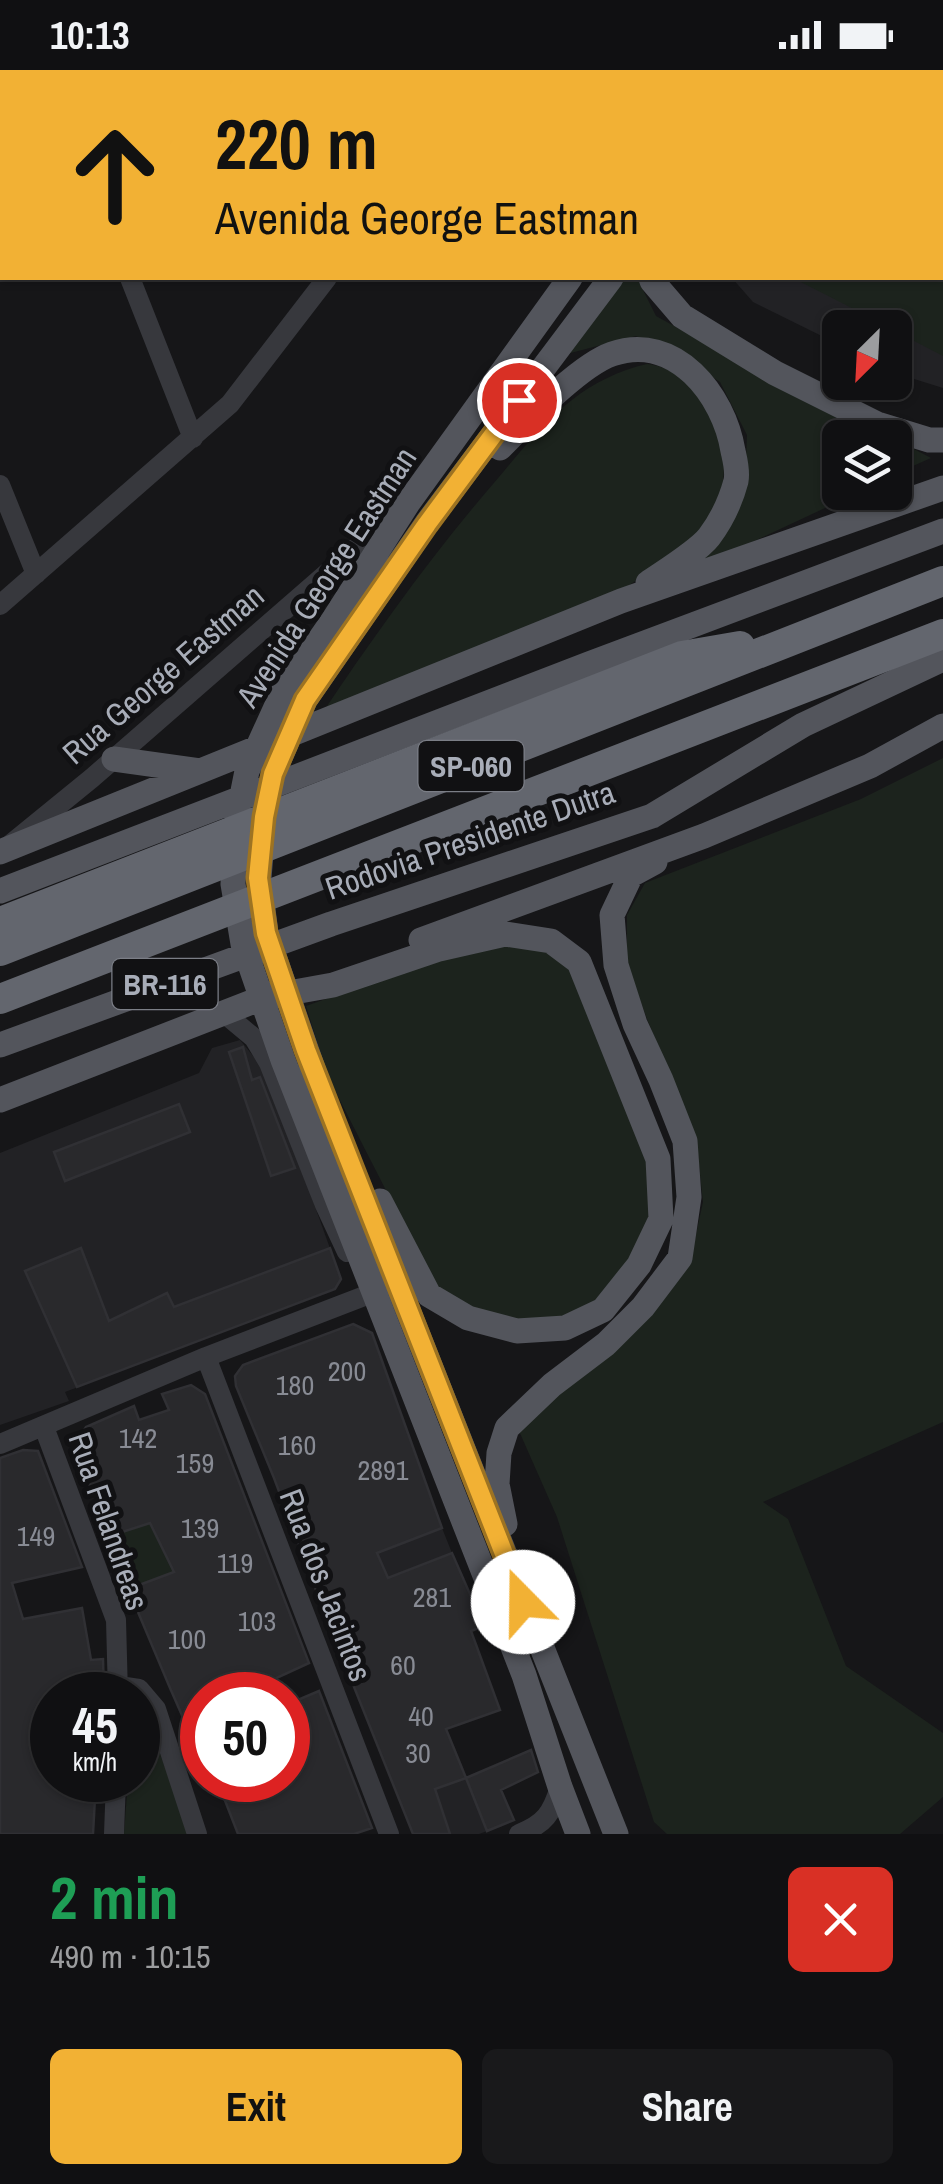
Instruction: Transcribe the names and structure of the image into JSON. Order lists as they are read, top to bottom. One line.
{"streets":{"highway":["SP-060","Rodovia Presidente Dutra"],"main road":["Avenida George Eastman","BR-116"],"street":["Rua George Eastman","Rua Felandreas","Rua dos Jacintos"]},"crossings":[["Avenida George Eastman","Rua George Eastman"]],"house_numbers":["200","180","142","160","159","2891","139","149","119","281","103","100","60","40","30"],"north":"bottom left","page":{"status":"10:13","turn":["220 m","Avenida George Eastman"],"speed":"45 km/h","limit":"50","heading":["2 min","490 m · 10:15"],"buttons":["Exit","Share"]}}
